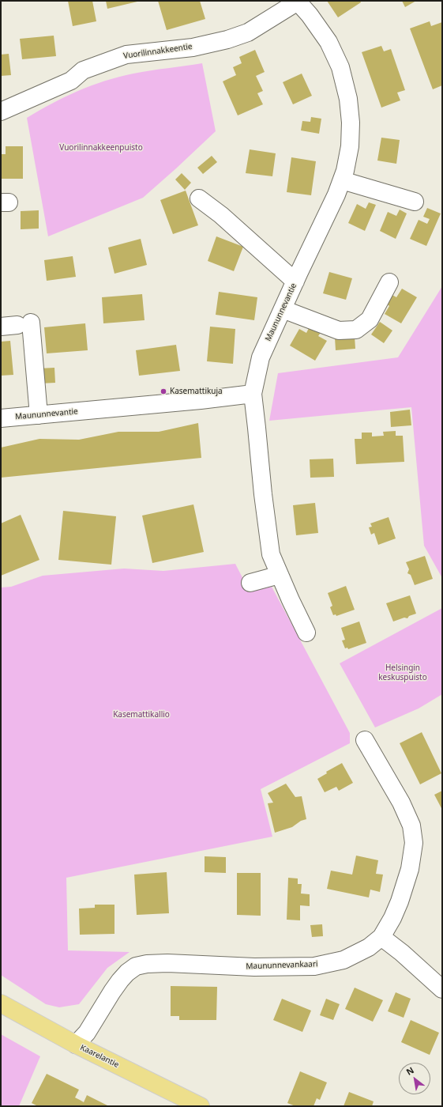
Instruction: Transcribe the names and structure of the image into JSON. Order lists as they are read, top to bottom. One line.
{"streets":{"main road":["Kaarelantie"],"street":["Vuorilinnakkeentie","Maununnevantie","Maununnevankaari"]},"crossings":[["Vuorilinnakkeentie","Maununnevantie"],["Maununnevankaari","Kaarelantie"]],"parks":["Vuorilinnakkeenpuisto","Helsingin keskuspuisto","Kasemattikallio"],"places":["Kasemattikuja"],"north":"top left"}
